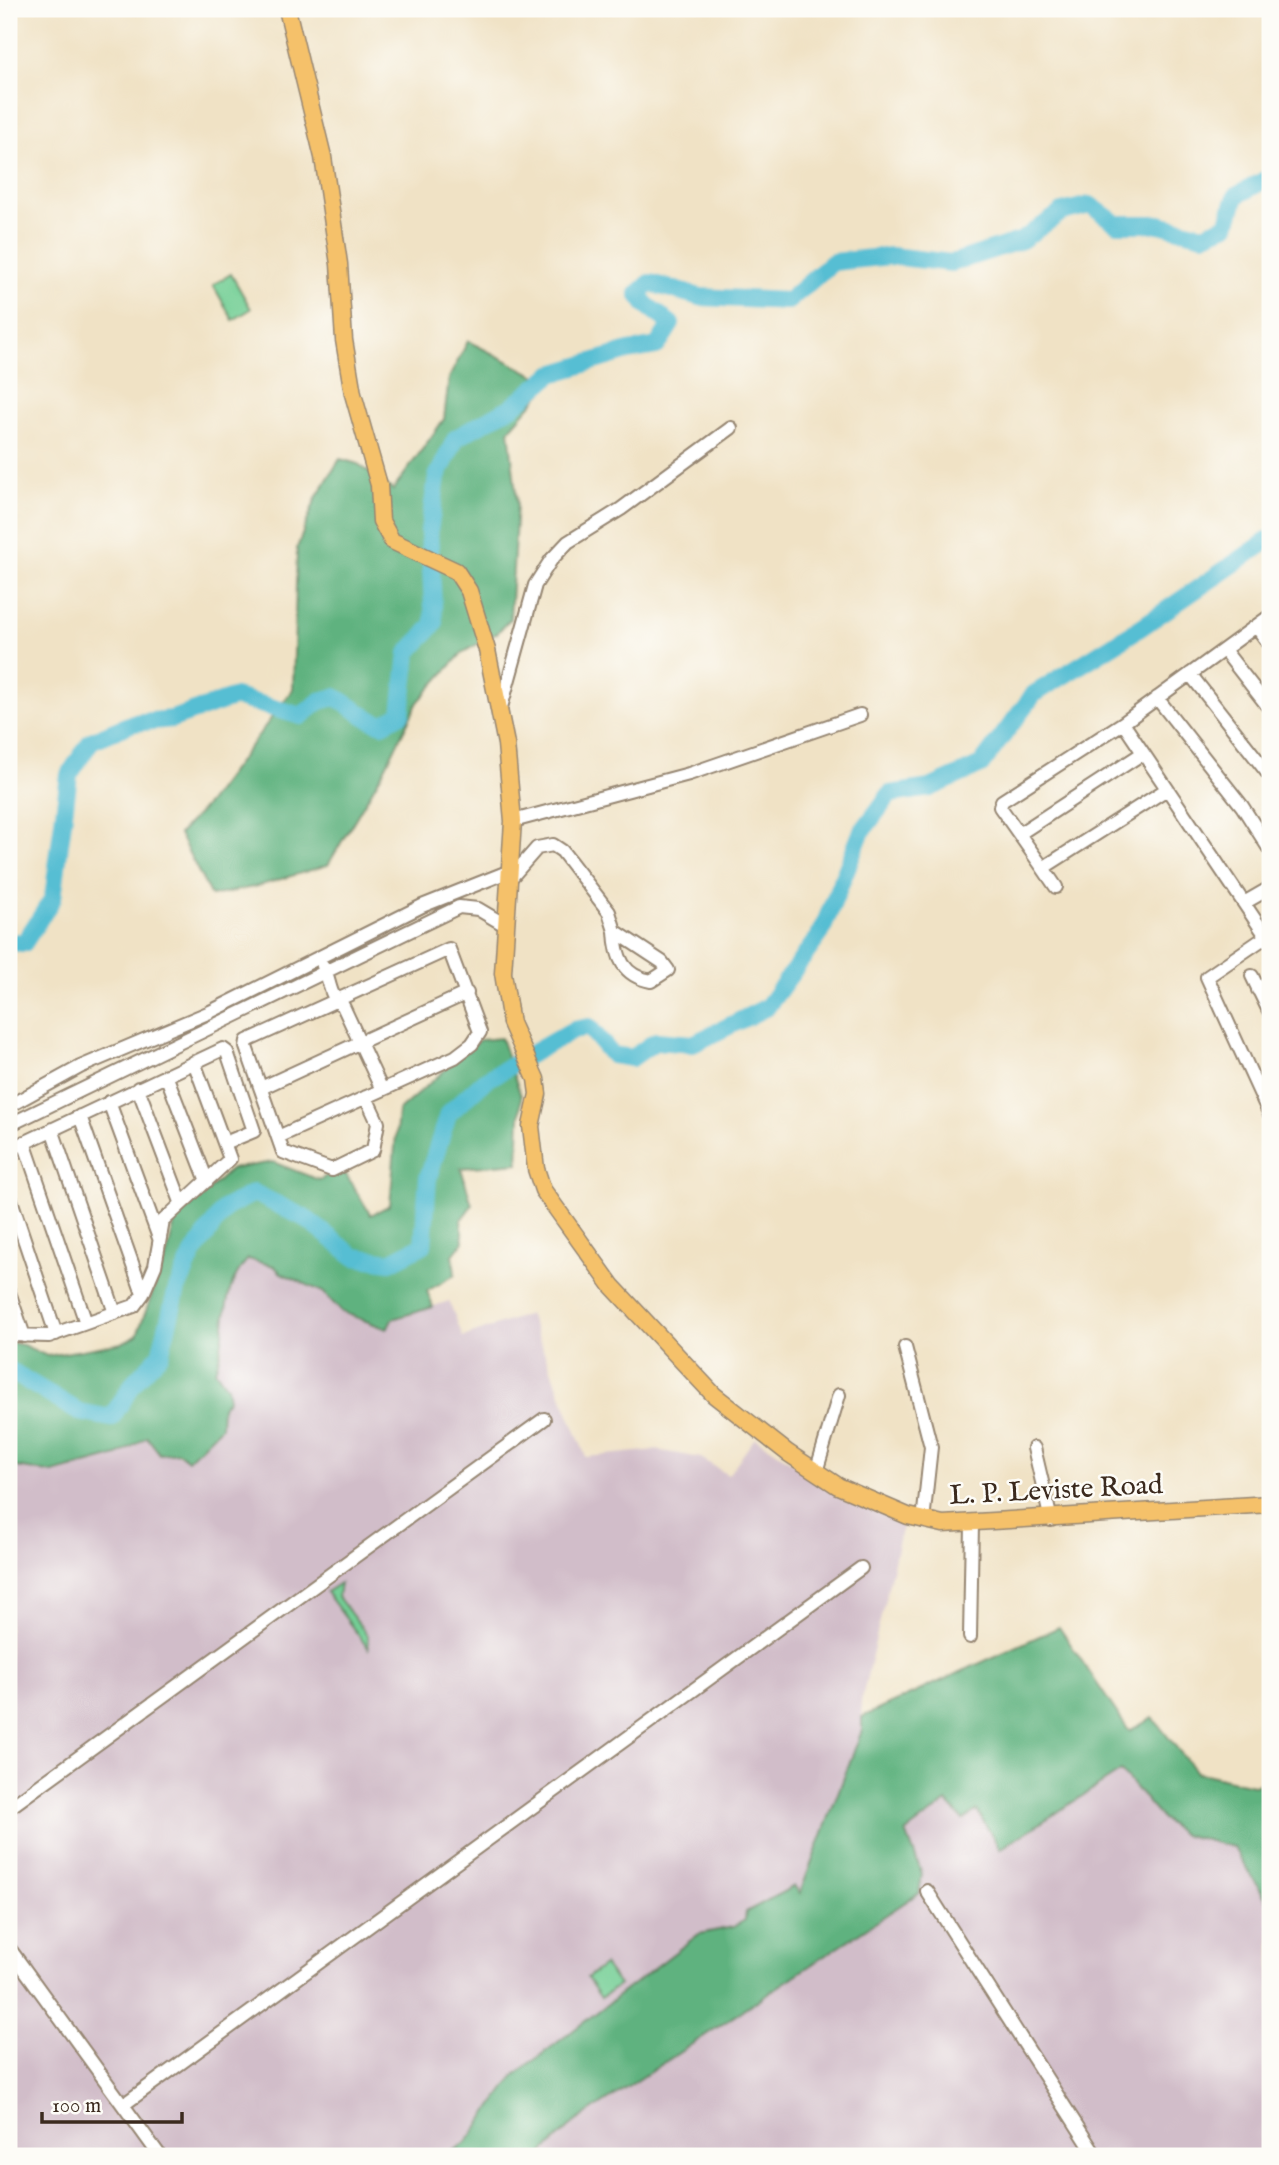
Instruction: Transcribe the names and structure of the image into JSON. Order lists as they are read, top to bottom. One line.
{"streets":{"main road":["L. P. Leviste Road"]},"scale_bar":"100 m"}
